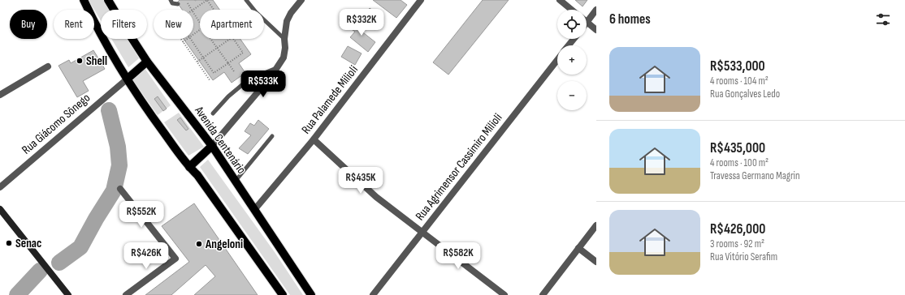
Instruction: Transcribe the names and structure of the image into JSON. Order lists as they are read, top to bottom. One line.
{"streets":{"main road":["Avenida Centenário"],"street":["Rua Palamede Milioli","Rua Giácomo Sônego","Rua Agrimensor Cassimiro Milioli"]},"crossings":[["Rua Palamede Milioli","Avenida Centenário"]],"places":["Shell","Senac","Angeloni"],"page":{"heading":"6 homes","price":["R$332K","R$533K","R$435K","R$552K","R$426K","R$582K"],"map_buttons":["+","−"],"chip":["Buy","Rent","Filters","New","Apartment"],"list":[{"name":"R$533,000","note":"4 rooms · 104 m² · Rua Gonçalves Ledo"},{"name":"R$435,000","note":"4 rooms · 100 m² · Travessa Germano Magrin"},{"name":"R$426,000","note":"3 rooms · 92 m² · Rua Vitório Serafim"}]}}
